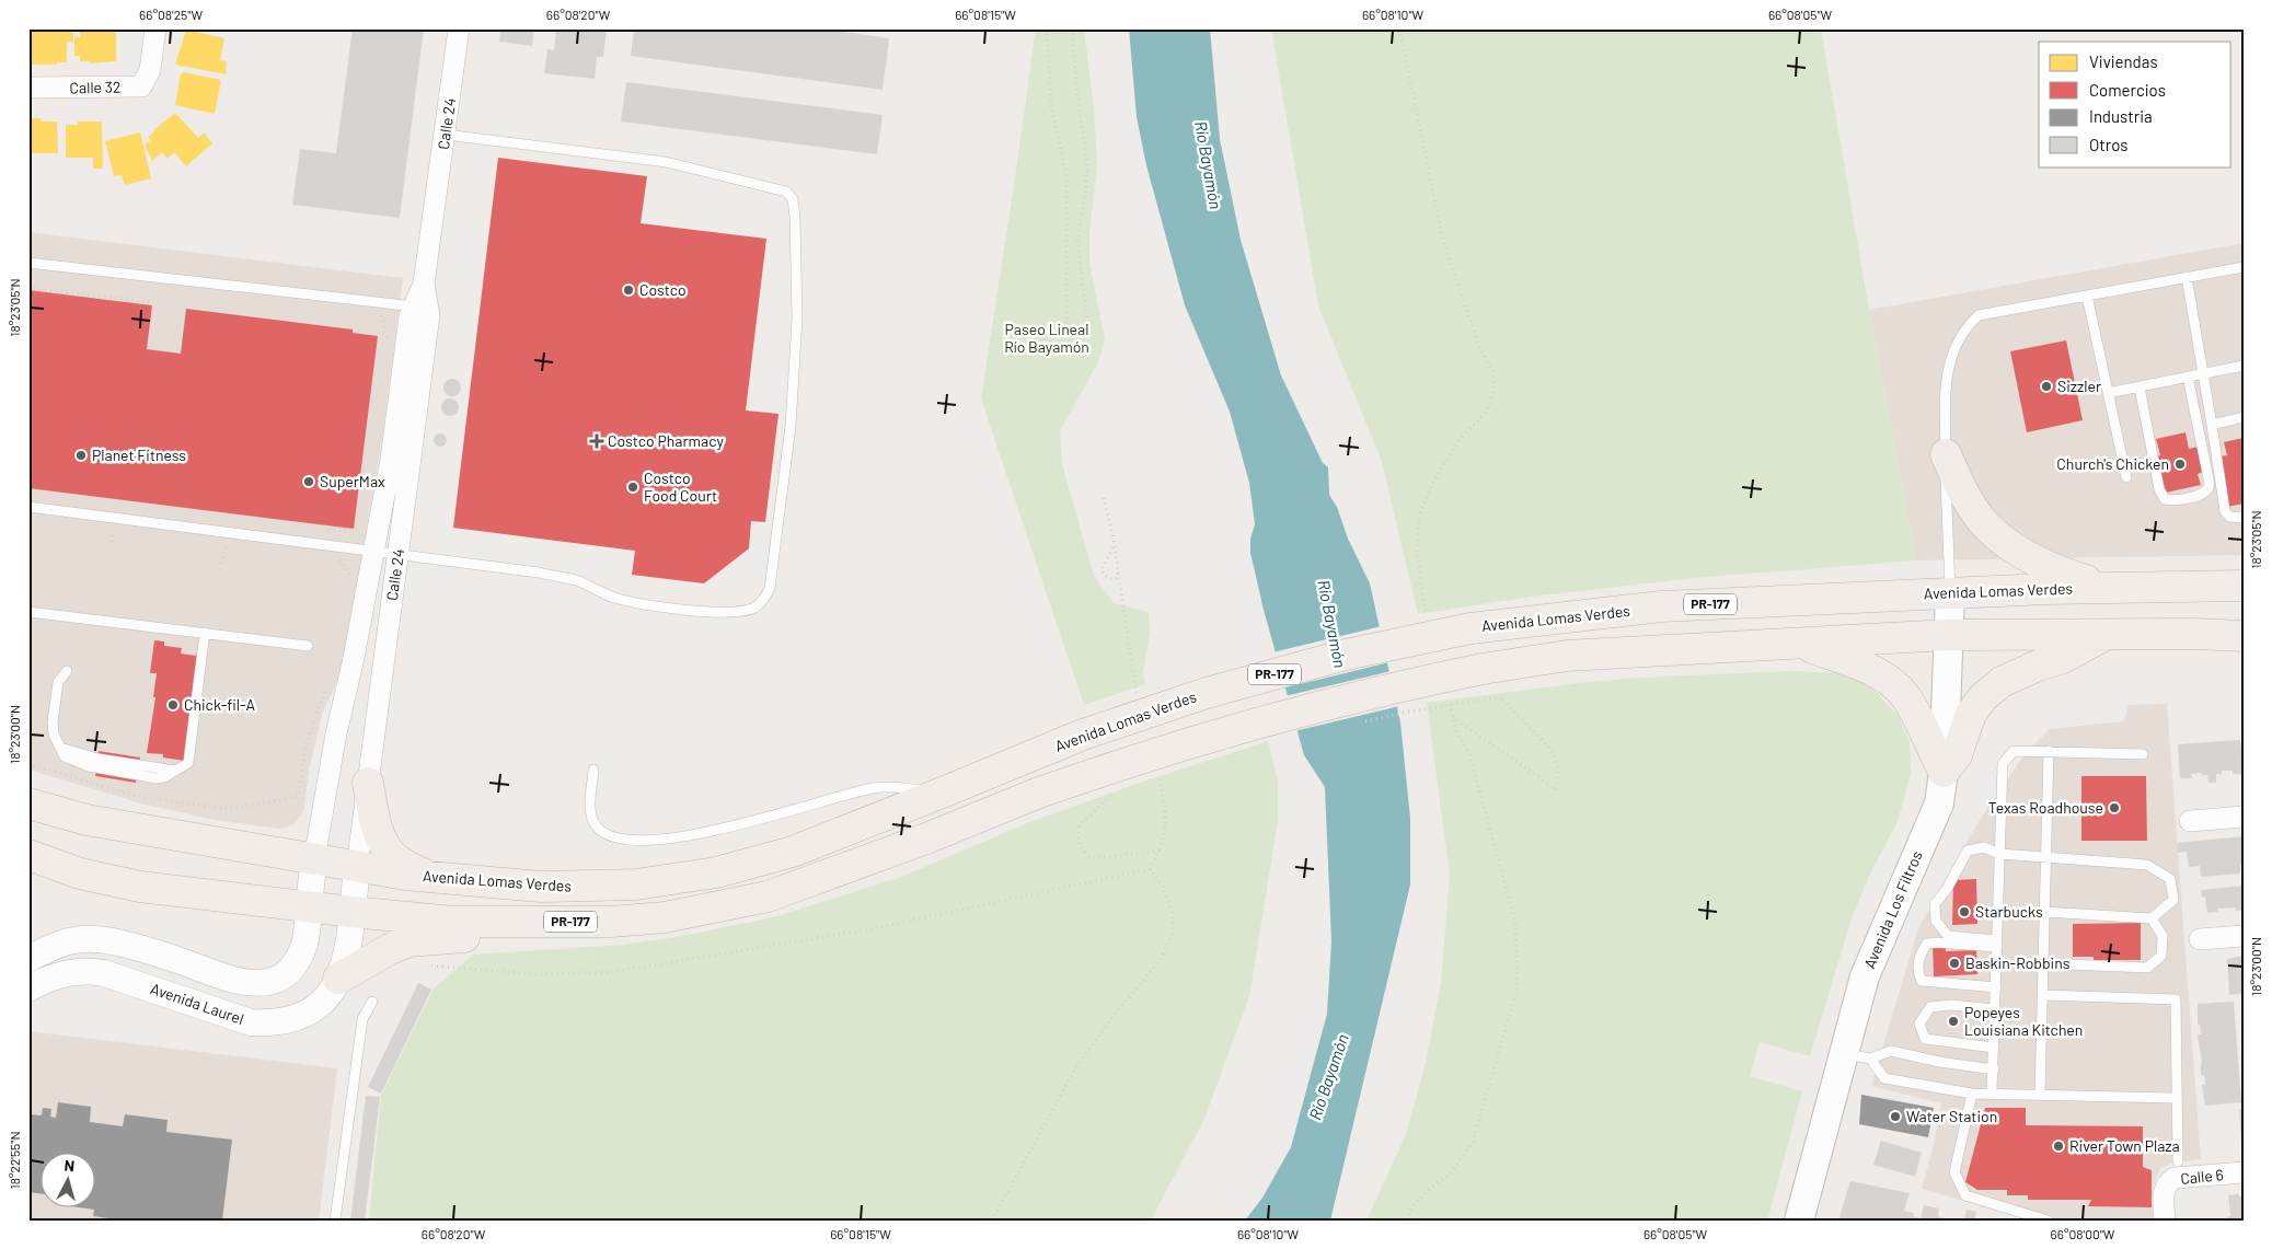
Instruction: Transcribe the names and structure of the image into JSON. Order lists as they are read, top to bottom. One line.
{"streets":{"highway":["Avenida Lomas Verdes","PR-177"],"main road":["Avenida Los Filtros"],"street":["Calle 32","Calle 24","Avenida Laurel","Calle 6"]},"crossings":[["Calle 24","Avenida Lomas Verdes"],["Calle 24","Avenida Laurel"],["Avenida Lomas Verdes","Avenida Los Filtros"],["Avenida Lomas Verdes","Avenida Laurel"],["PR-177","Avenida Los Filtros"],["PR-177","Avenida Laurel"]],"water":["Río Bayamón"],"parks":["Paseo Lineal Río Bayamón"],"places":{"other":["Costco","Sizzler","Planet Fitness","Church's Chicken","SuperMax","Costco Food Court","Chick-fil-A","Texas Roadhouse","Starbucks","Baskin-Robbins","Popeyes Louisiana Kitchen","Water Station","River Town Plaza"],"health":["Costco Pharmacy"]},"legend":["Viviendas","Comercios","Industria","Otros"],"north":"top","coordinates":["66°08'25\"W","66°08'20\"W","66°08'15\"W","66°08'10\"W","66°08'05\"W","18°23'05\"N","18°23'00\"N","18°22'55\"N","66°08'00\"W"]}
